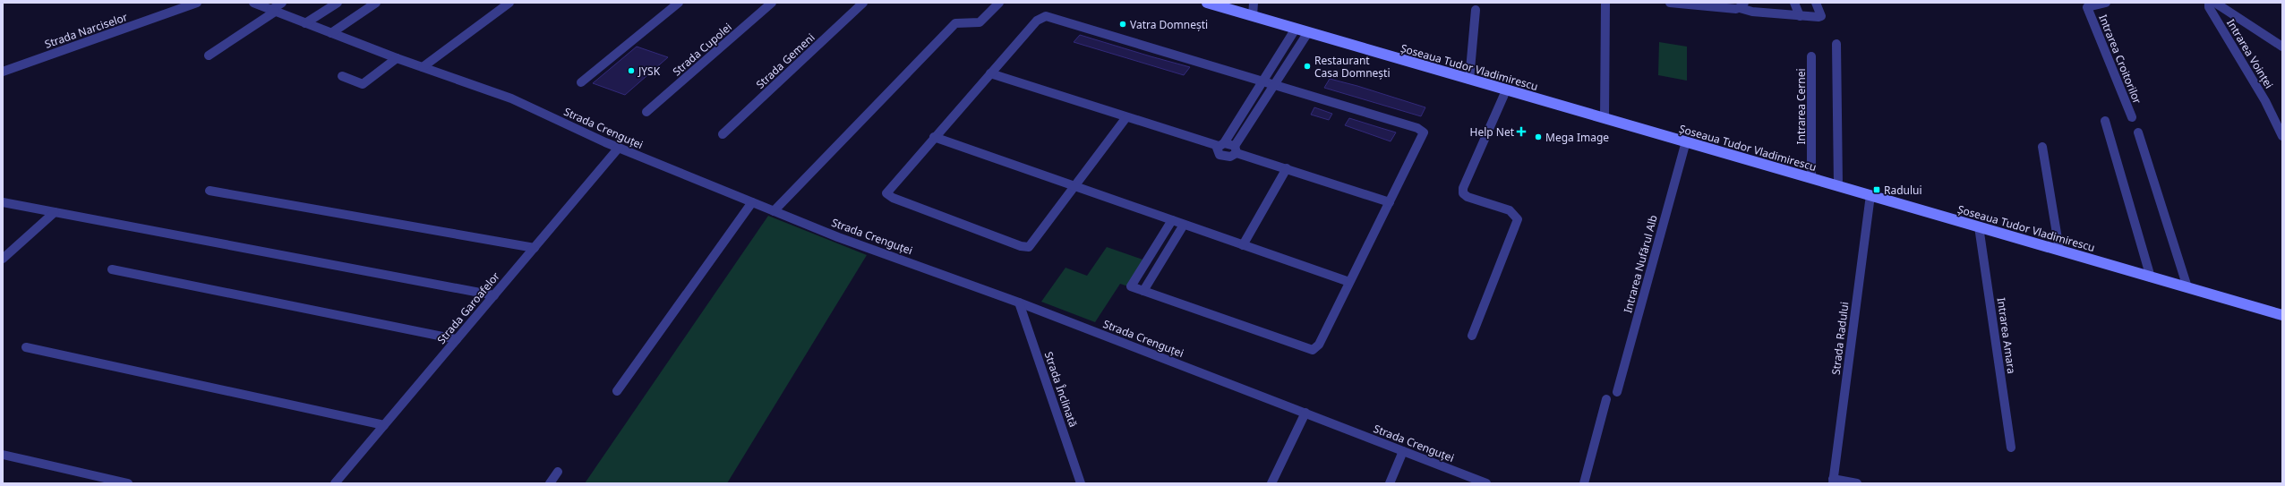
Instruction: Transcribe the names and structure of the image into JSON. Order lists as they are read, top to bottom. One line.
{"streets":{"main road":["Șoseaua Tudor Vladimirescu"],"street":["Strada Narciselor","Strada Cupolei","Intrarea Voinței","Intrarea Croitorilor","Strada Gemeni","Intrarea Cernei","Strada Crenguței","Intrarea Nufărul Alb","Strada Garoafelor","Intrarea Amara","Strada Radului","Strada Înclinată"]},"crossings":[["Șoseaua Tudor Vladimirescu","Intrarea Cernei"],["Șoseaua Tudor Vladimirescu","Intrarea Nufărul Alb"],["Șoseaua Tudor Vladimirescu","Intrarea Amara"],["Șoseaua Tudor Vladimirescu","Strada Radului"],["Strada Crenguței","Strada Garoafelor"],["Strada Crenguței","Strada Înclinată"]],"places":{"other":["Vatra Domnești","Restaurant Casa Domnești","JYSK","Mega Image"],"health":["Help Net"],"transit":["Radului"]}}
